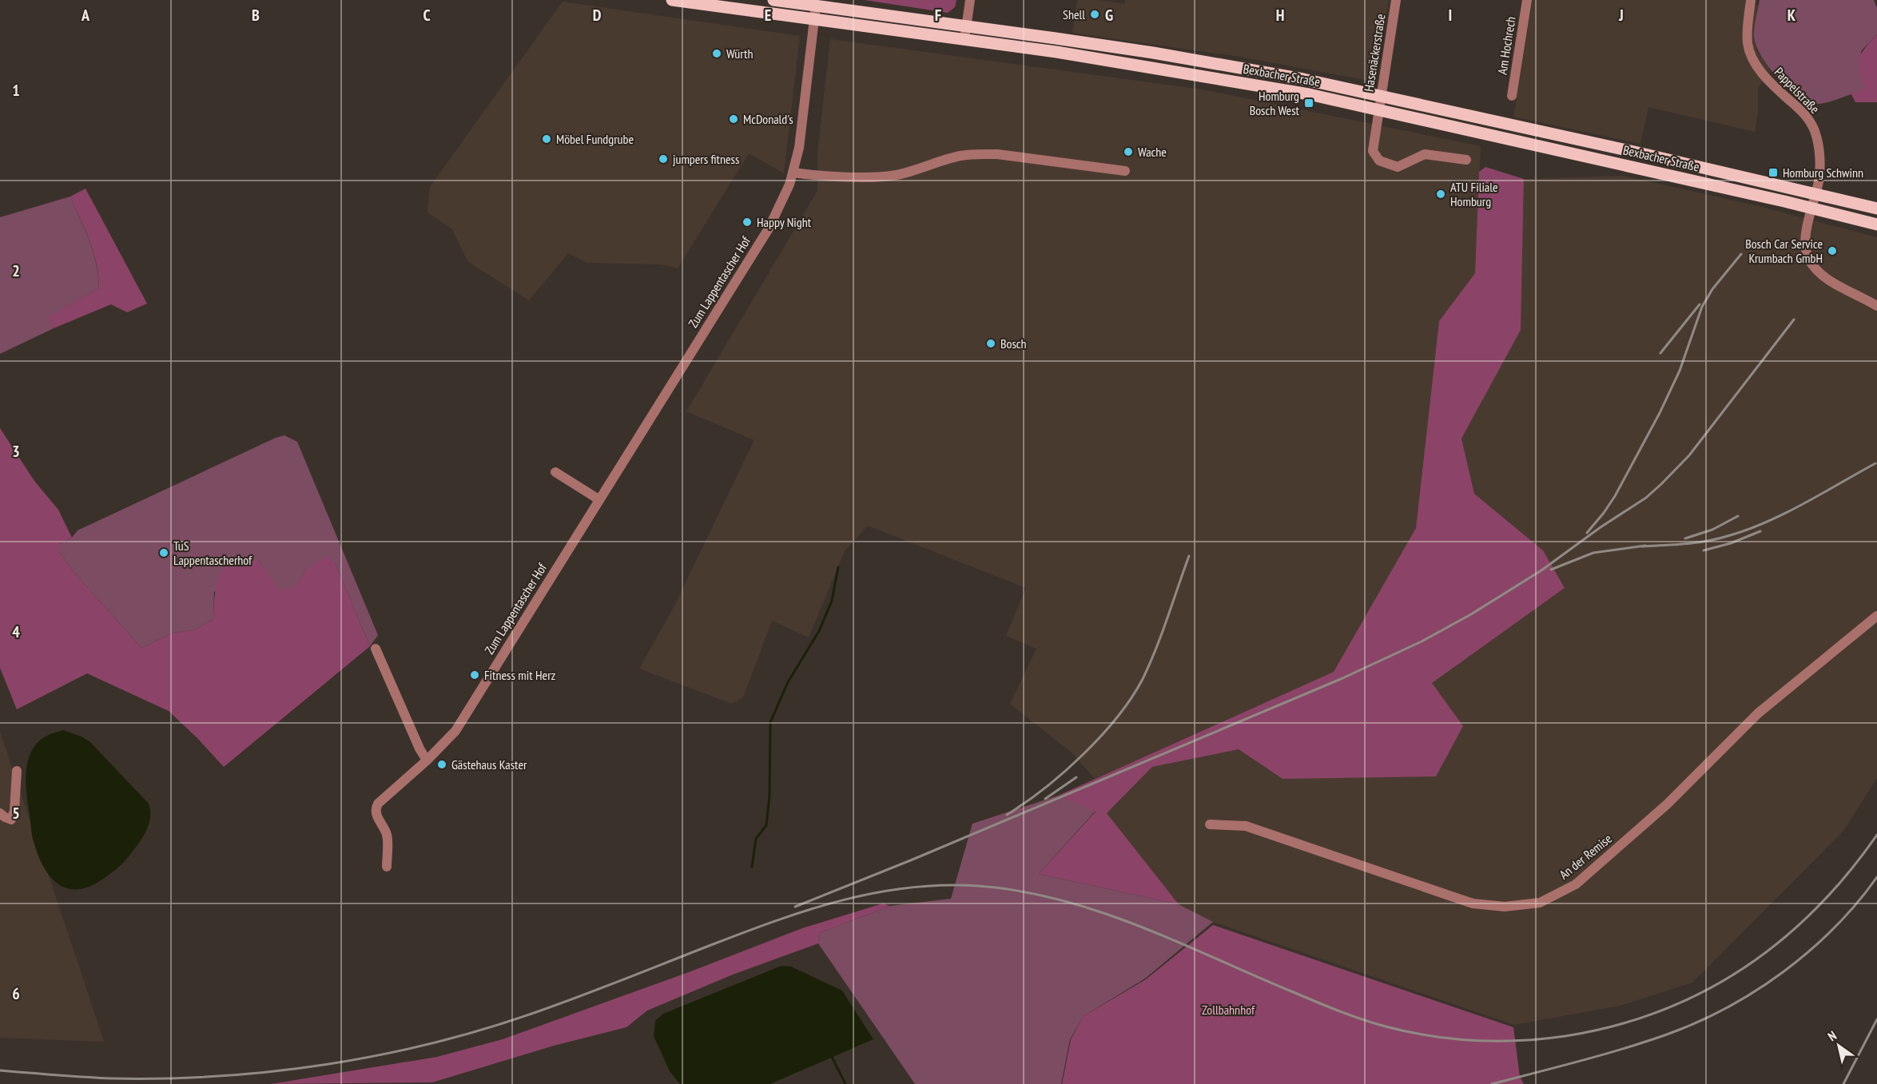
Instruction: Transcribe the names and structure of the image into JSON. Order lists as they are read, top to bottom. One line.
{"streets":{"main road":["Bexbacher Straße"],"street":["Am Hochrech","Hasenäckerstraße","Pappelstraße","Zum Lappentascher Hof","An der Remise"]},"crossings":[["Hasenäckerstraße","Bexbacher Straße"],["Bexbacher Straße","Pappelstraße"],["Bexbacher Straße","Zum Lappentascher Hof"]],"parks":["Zollbahnhof"],"places":{"other":["Shell","Würth","McDonald's","Möbel Fundgrube","Wache","jumpers fitness","ATU Filiale Homburg","Happy Night","Bosch Car Service Krumbach GmbH","Bosch","TuS Lappentascherhof","Fitness mit Herz","Gästehaus Kaster"],"transit":["Homburg Bosch West","Homburg Schwinn"]},"north":"top left","grid":{"columns":["A","B","C","D","E","F","G","H","I","J","K"],"rows":["1","2","3","4","5","6"]}}
